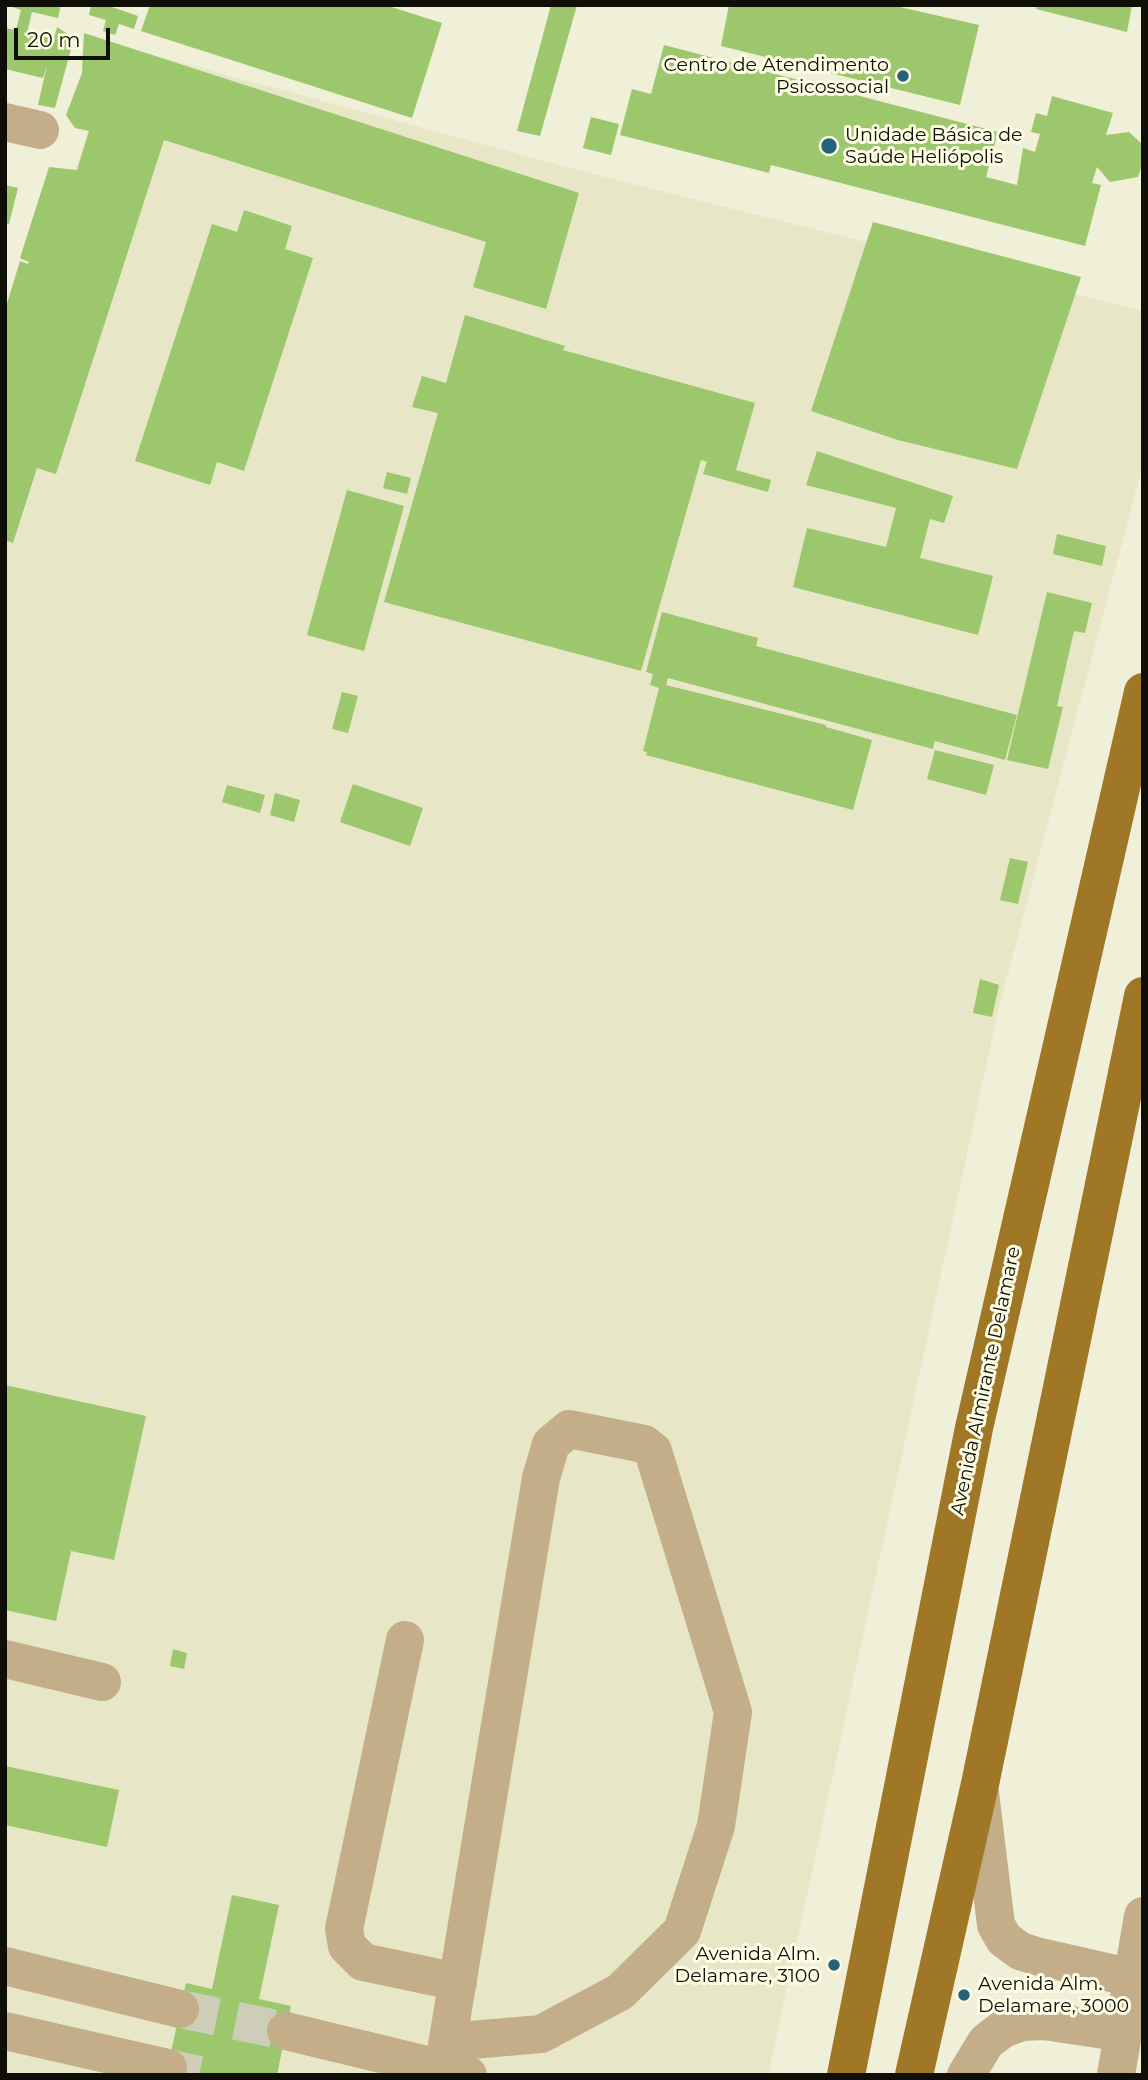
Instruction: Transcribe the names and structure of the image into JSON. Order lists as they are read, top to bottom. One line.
{"streets":{"main road":["Avenida Almirante Delamare"]},"places":["Centro de Atendimento Psicossocial","Unidade Básica de Saúde Heliópolis","Avenida Alm. Delamare, 3100","Avenida Alm. Delamare, 3000"],"scale_bar":"20 m"}
